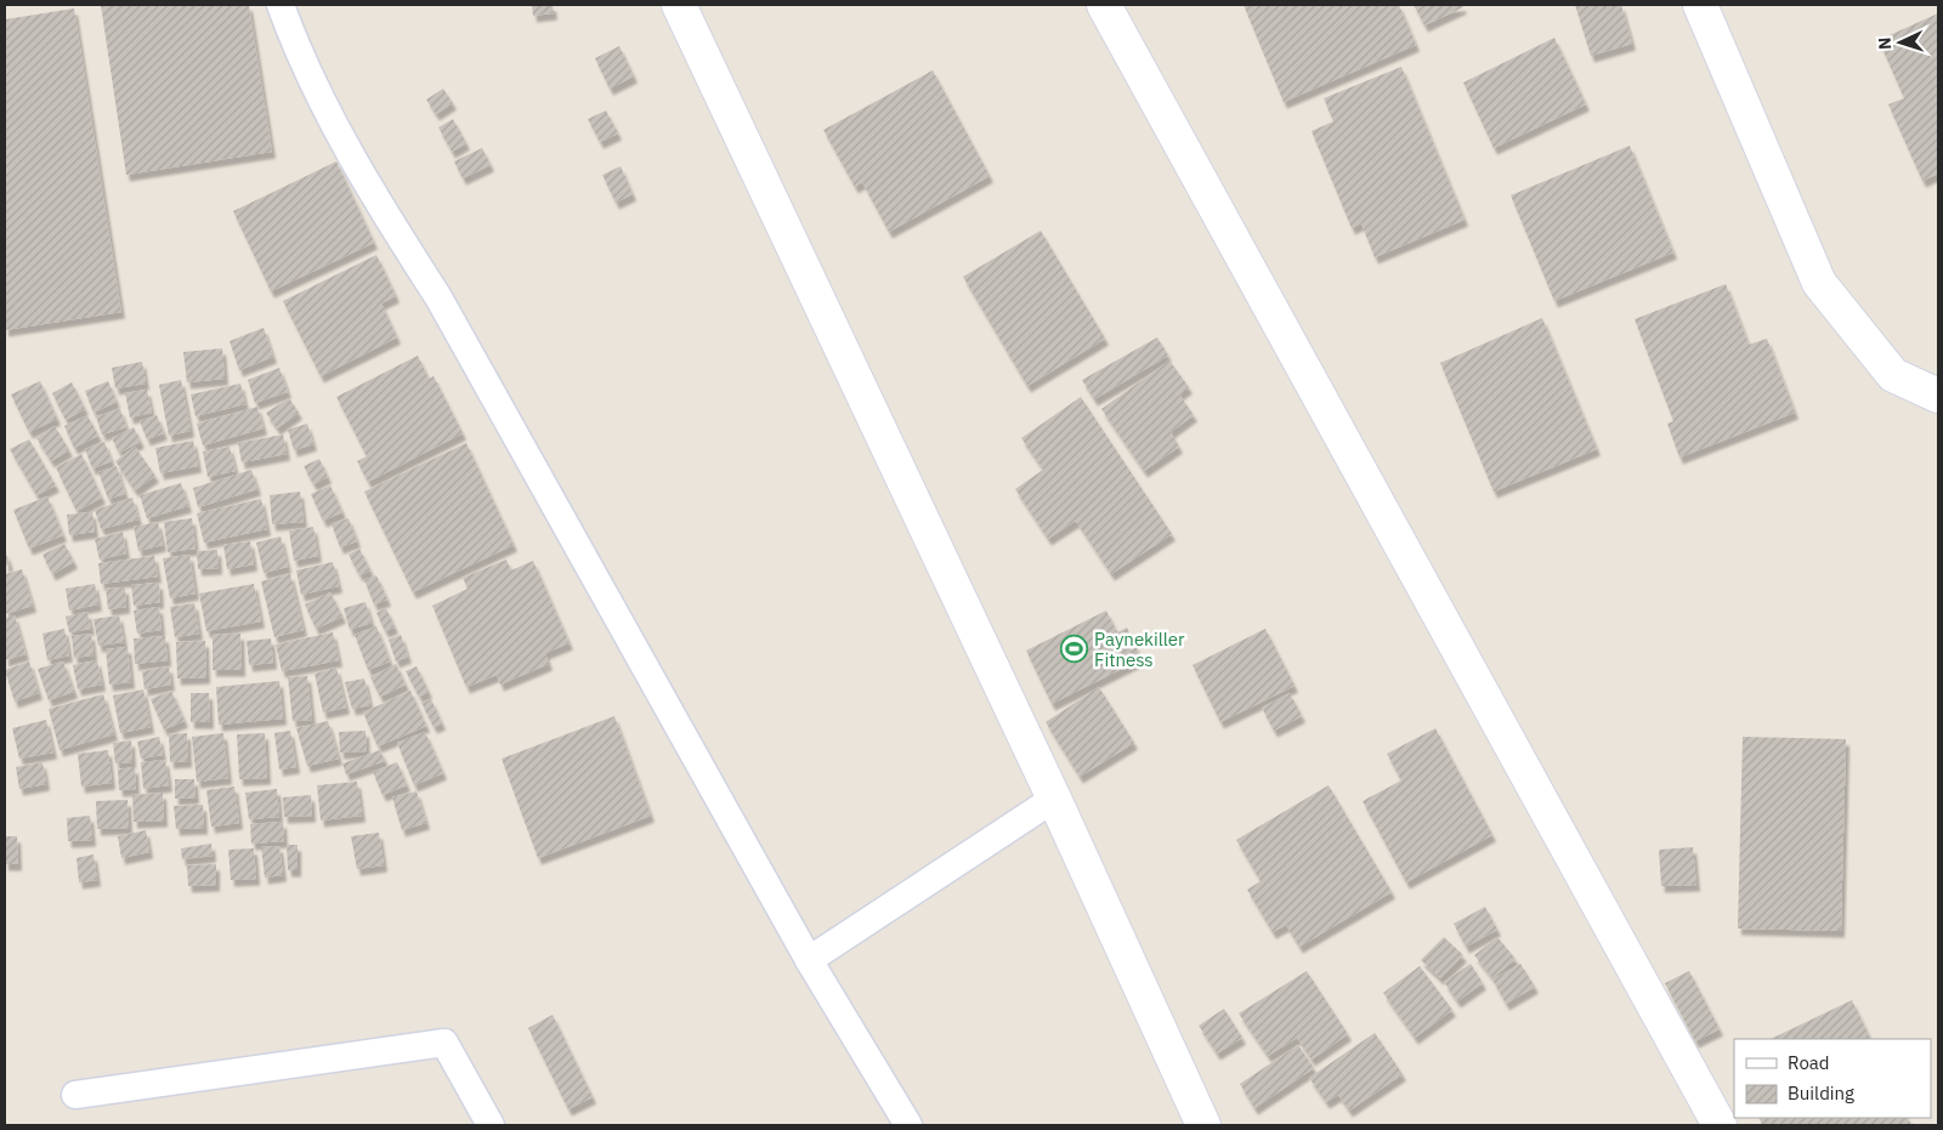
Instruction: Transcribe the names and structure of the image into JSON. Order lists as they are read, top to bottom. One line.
{"places":{"sports":["Paynekiller Fitness"]},"legend":["Road","Building"],"north":"left"}
